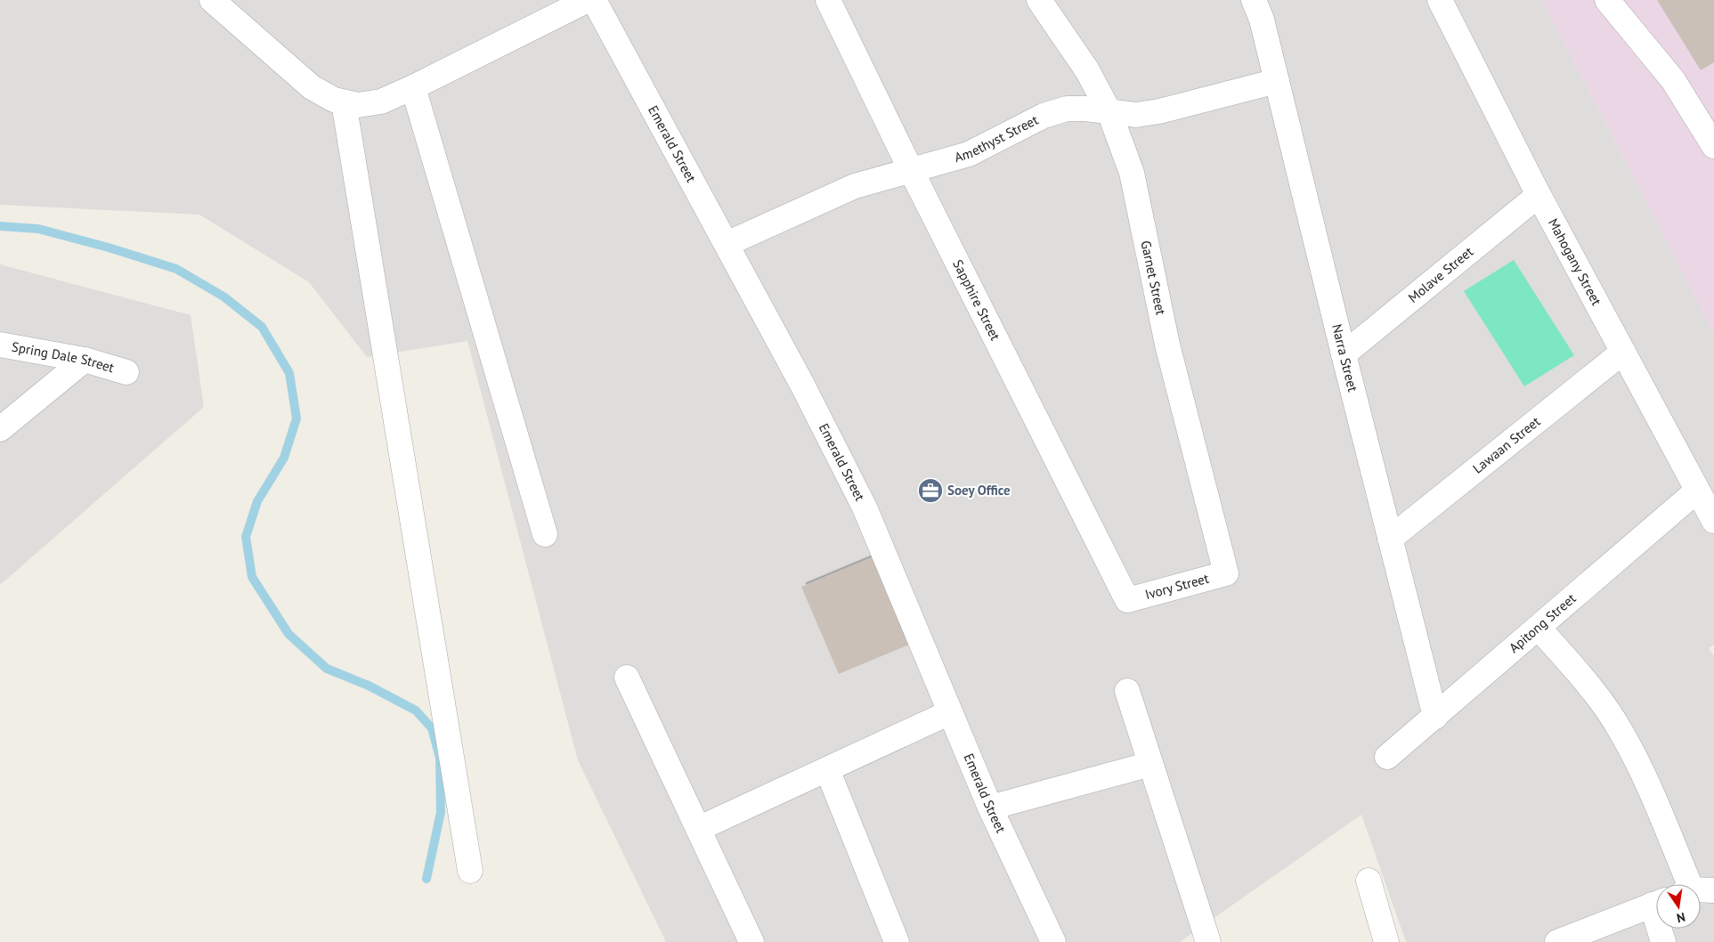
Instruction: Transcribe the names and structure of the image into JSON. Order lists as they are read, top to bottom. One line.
{"streets":{"street":["Amethyst Street","Emerald Street","Mahogany Street","Molave Street","Garnet Street","Sapphire Street","Spring Dale Street","Narra Street","Lawaan Street","Ivory Street","Apitong Street"]},"crossings":[["Amethyst Street","Emerald Street"],["Amethyst Street","Garnet Street"],["Amethyst Street","Sapphire Street"],["Amethyst Street","Narra Street"],["Mahogany Street","Molave Street"],["Mahogany Street","Lawaan Street"],["Mahogany Street","Apitong Street"],["Molave Street","Narra Street"],["Garnet Street","Ivory Street"],["Sapphire Street","Ivory Street"],["Narra Street","Lawaan Street"],["Narra Street","Apitong Street"]],"places":{"office":["Soey Office"]},"north":"bottom"}
